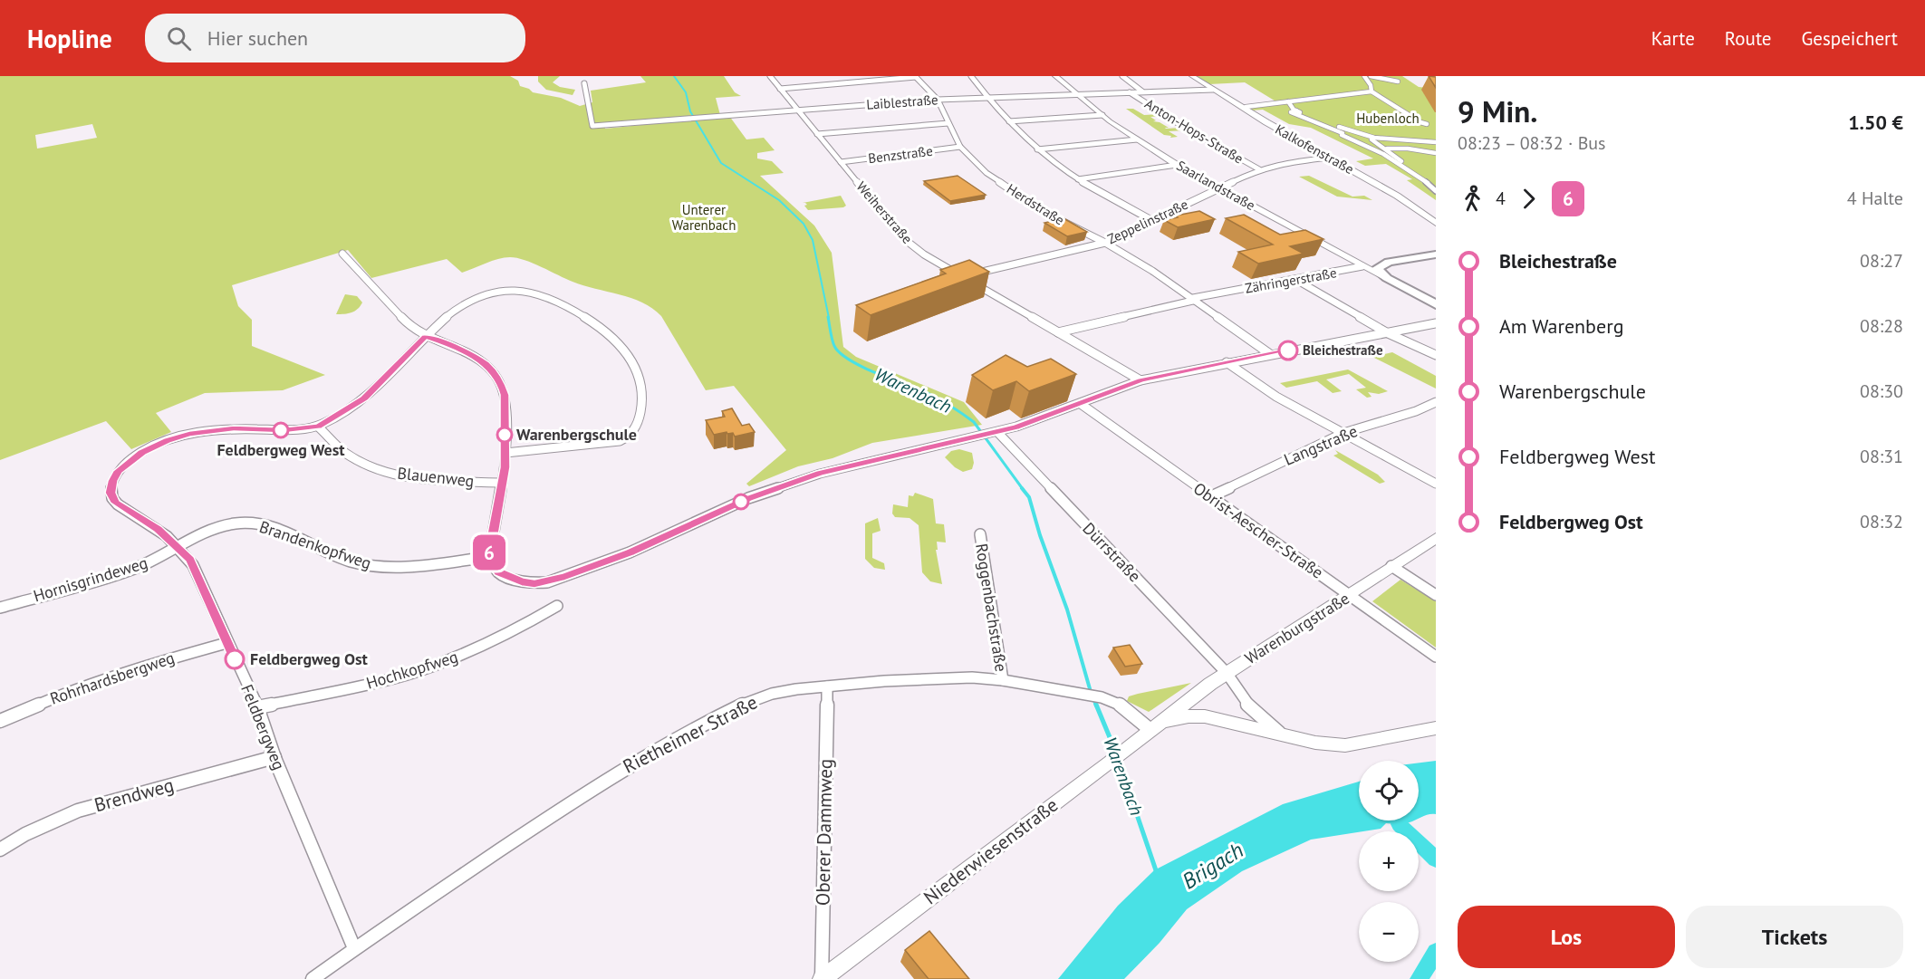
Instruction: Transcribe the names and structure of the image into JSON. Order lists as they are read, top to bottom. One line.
{"streets":{"main road":["Zähringerstraße"],"street":["Laiblestraße","Anton-Hops-Straße","Kalkofenstraße","Benzstraße","Saarlandstraße","Herdstraße","Weiherstraße","Zeppelinstraße","Langstraße","Blauenweg","Obrist-Aescher-Straße","Brandenkopfweg","Dürrstraße","Hornisgrindeweg","Roggenbachstraße","Warenburgstraße","Hochkopfweg","Rohrhardsbergweg","Feldbergweg","Rietheimer Straße","Brendweg","Oberer Dammweg","Niederwiesenstraße"]},"crossings":[["Laiblestraße","Anton-Hops-Straße"],["Laiblestraße","Kalkofenstraße"],["Laiblestraße","Saarlandstraße"],["Laiblestraße","Herdstraße"],["Laiblestraße","Weiherstraße"],["Anton-Hops-Straße","Zeppelinstraße"],["Kalkofenstraße","Zeppelinstraße"],["Benzstraße","Herdstraße"],["Benzstraße","Weiherstraße"],["Saarlandstraße","Zeppelinstraße"],["Saarlandstraße","Zähringerstraße"],["Herdstraße","Zeppelinstraße"],["Herdstraße","Zähringerstraße"],["Weiherstraße","Zeppelinstraße"],["Weiherstraße","Zähringerstraße"],["Langstraße","Obrist-Aescher-Straße"],["Blauenweg","Feldbergweg"],["Obrist-Aescher-Straße","Warenburgstraße"],["Brandenkopfweg","Hornisgrindeweg"],["Brandenkopfweg","Feldbergweg"],["Dürrstraße","Warenburgstraße"],["Hornisgrindeweg","Feldbergweg"],["Roggenbachstraße","Rietheimer Straße"],["Warenburgstraße","Rietheimer Straße"],["Warenburgstraße","Niederwiesenstraße"],["Hochkopfweg","Feldbergweg"],["Rohrhardsbergweg","Feldbergweg"],["Feldbergweg","Rietheimer Straße"],["Feldbergweg","Brendweg"],["Rietheimer Straße","Oberer Dammweg"],["Rietheimer Straße","Niederwiesenstraße"],["Oberer Dammweg","Niederwiesenstraße"]],"water":["Warenbach","Brigach"],"parks":["Hubenloch","Unterer Warenbach"],"places":["Bleichestraße","Feldbergweg West","Warenbergschule","Feldbergweg Ost"],"lines":["bus line 6"],"page":{"header":"Hopline","search":"Hier suchen","nav":["Karte","Route","Gespeichert"],"on_map":"6","heading":["9 Min.","08:23 – 08:32 · Bus","1.50 €"],"legs":["4","6","4 Halte"],"list":[{"name":"Bleichestraße","value":"08:27"},{"name":"Am Warenberg","value":"08:28"},{"name":"Warenbergschule","value":"08:30"},{"name":"Feldbergweg West","value":"08:31"},{"name":"Feldbergweg Ost","value":"08:32"}],"map_buttons":["+","−"],"buttons":["Los","Tickets"]}}
